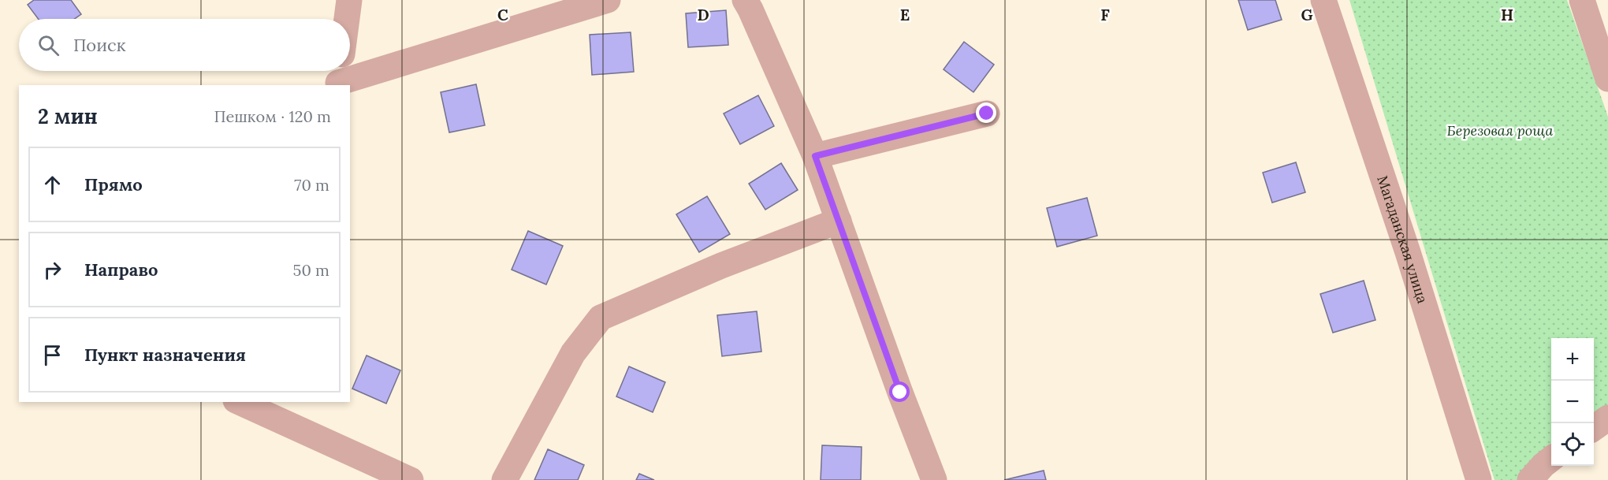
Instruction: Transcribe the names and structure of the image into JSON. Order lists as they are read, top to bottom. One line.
{"streets":{"street":["Магаданская улица"]},"parks":["Березовая роща"],"page":{"search":"Поиск","heading":["2 мин","Пешком · 120 m"],"list":[["Прямо","70 m"],["Направо","50 m"],"Пункт назначения"],"map_buttons":["+","−"]},"grid":{"columns":["C","D","E","F","G","H"]}}
